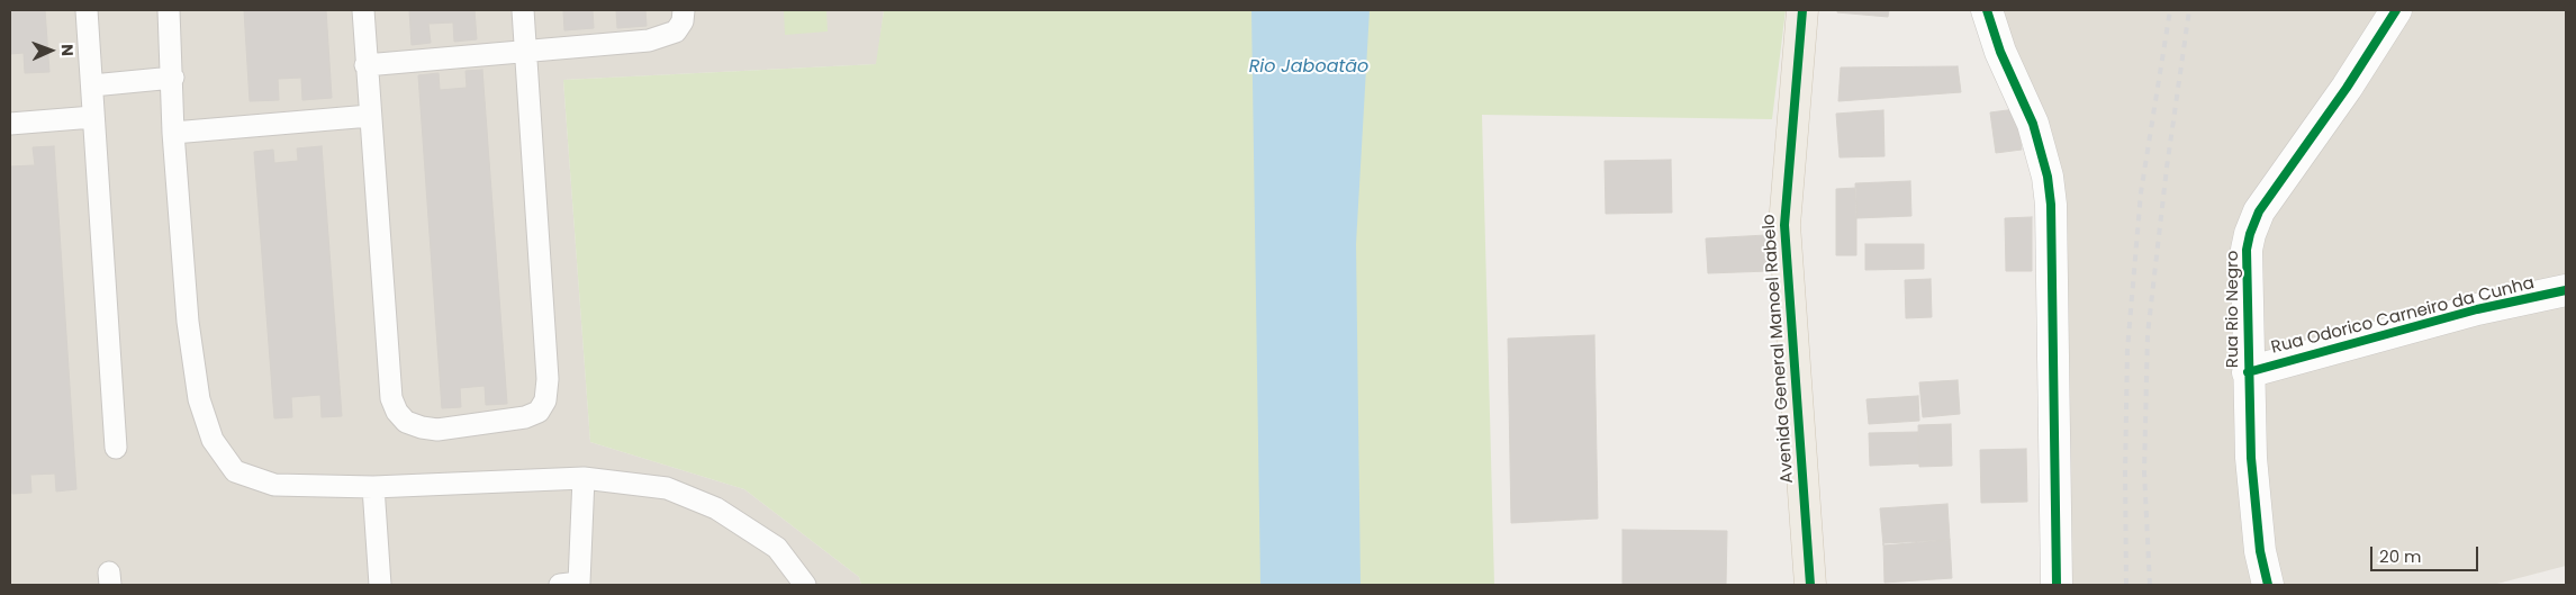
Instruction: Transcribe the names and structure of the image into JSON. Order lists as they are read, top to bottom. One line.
{"streets":{"main road":["Avenida General Manoel Rabelo"],"street":["Rua Rio Negro","Rua Odorico Carneiro da Cunha"]},"crossings":[["Rua Rio Negro","Rua Odorico Carneiro da Cunha"]],"water":["Rio Jaboatão"],"scale_bar":"20 m","north":"right"}
